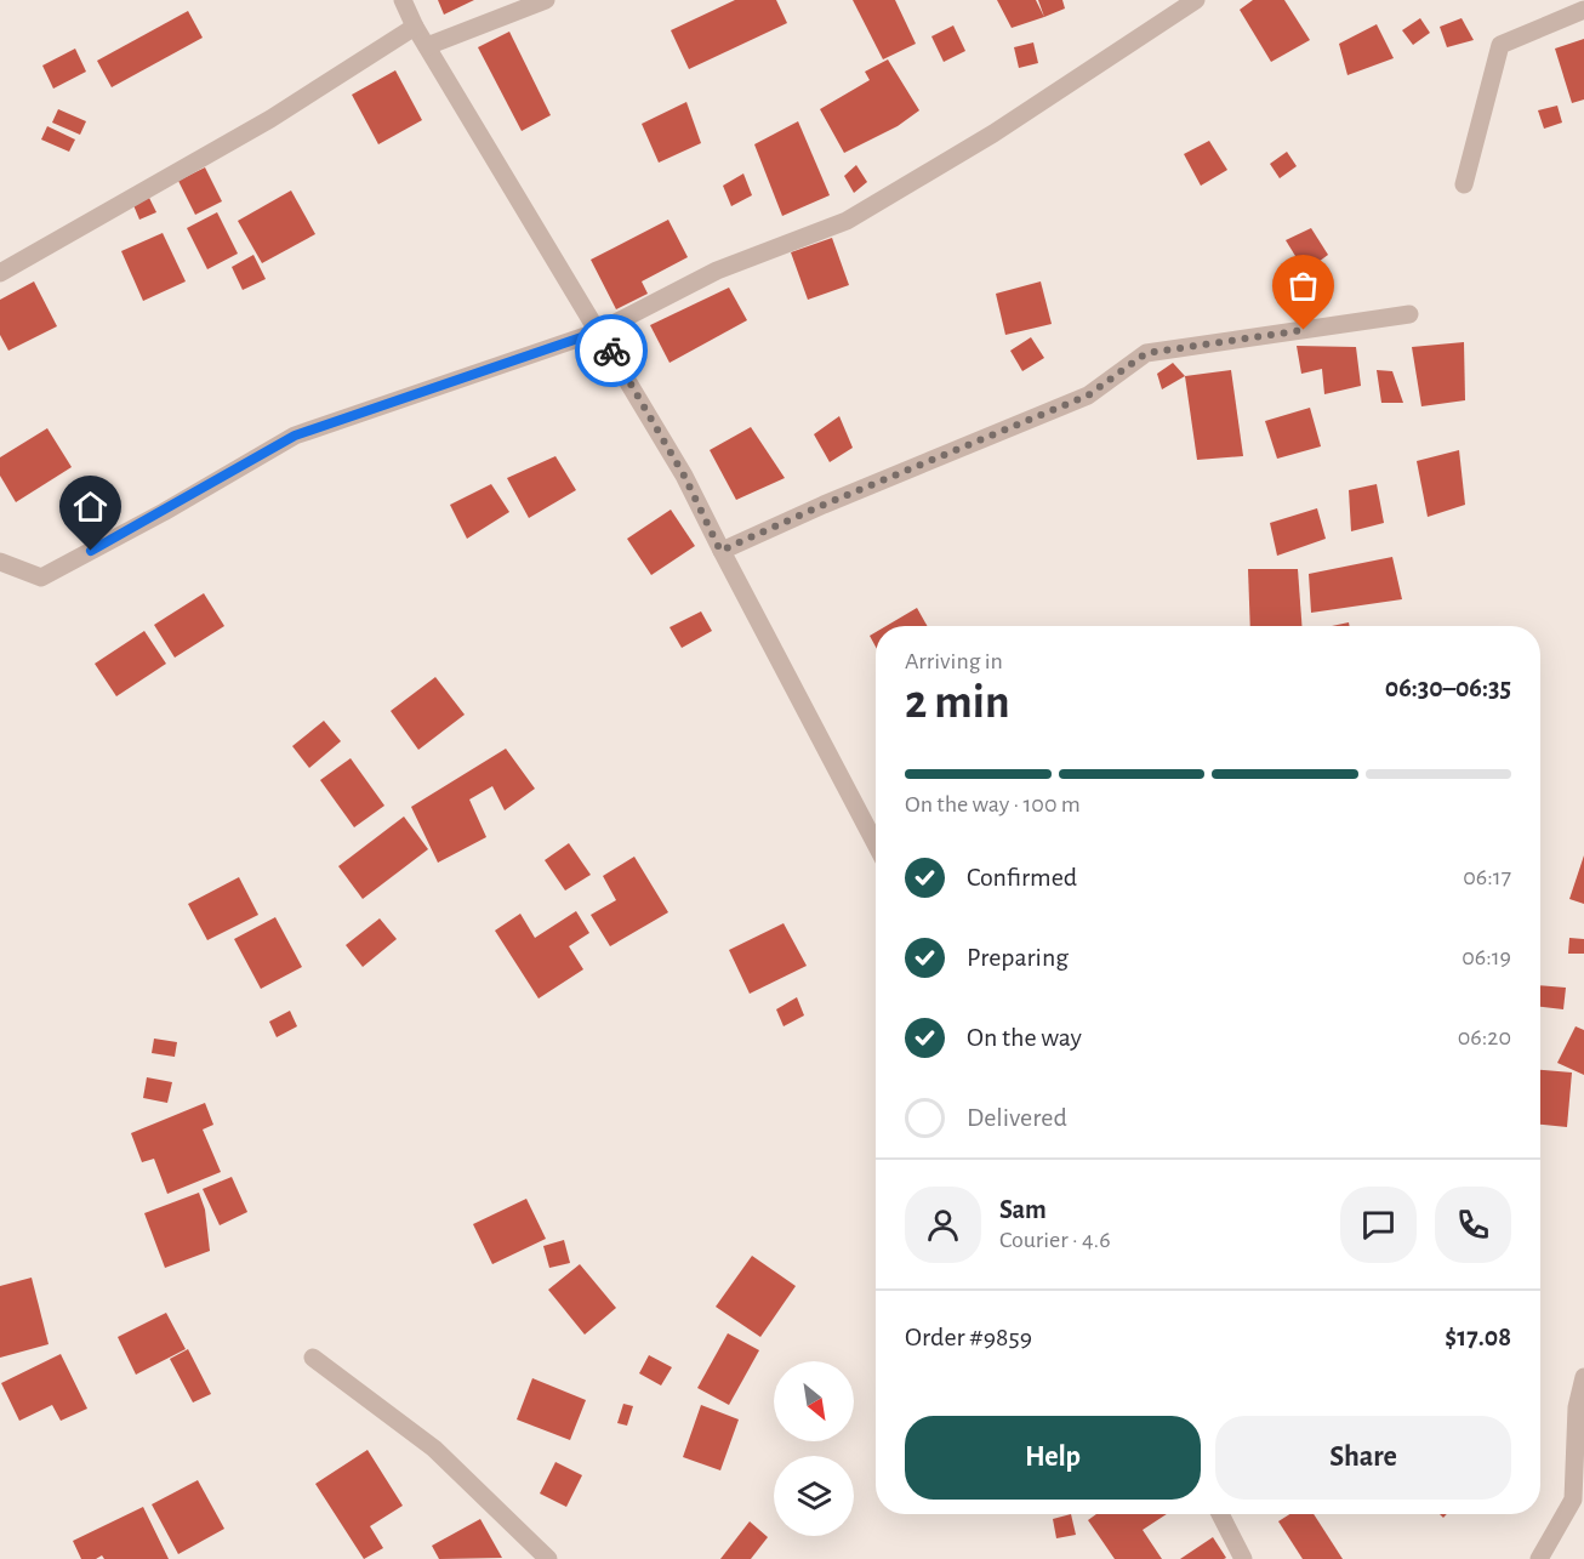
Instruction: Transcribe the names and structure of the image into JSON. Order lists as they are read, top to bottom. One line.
{"north":"bottom right","page":{"heading":["2 min","Arriving in","06:30–06:35"],"panel":["Sam","Courier · 4.6","Order #9859","$17.08"],"bar":"On the way · 100 m","list":[["Confirmed","06:17"],["Preparing","06:19"],["On the way","06:20"],"Delivered"],"buttons":["Help","Share"]}}
